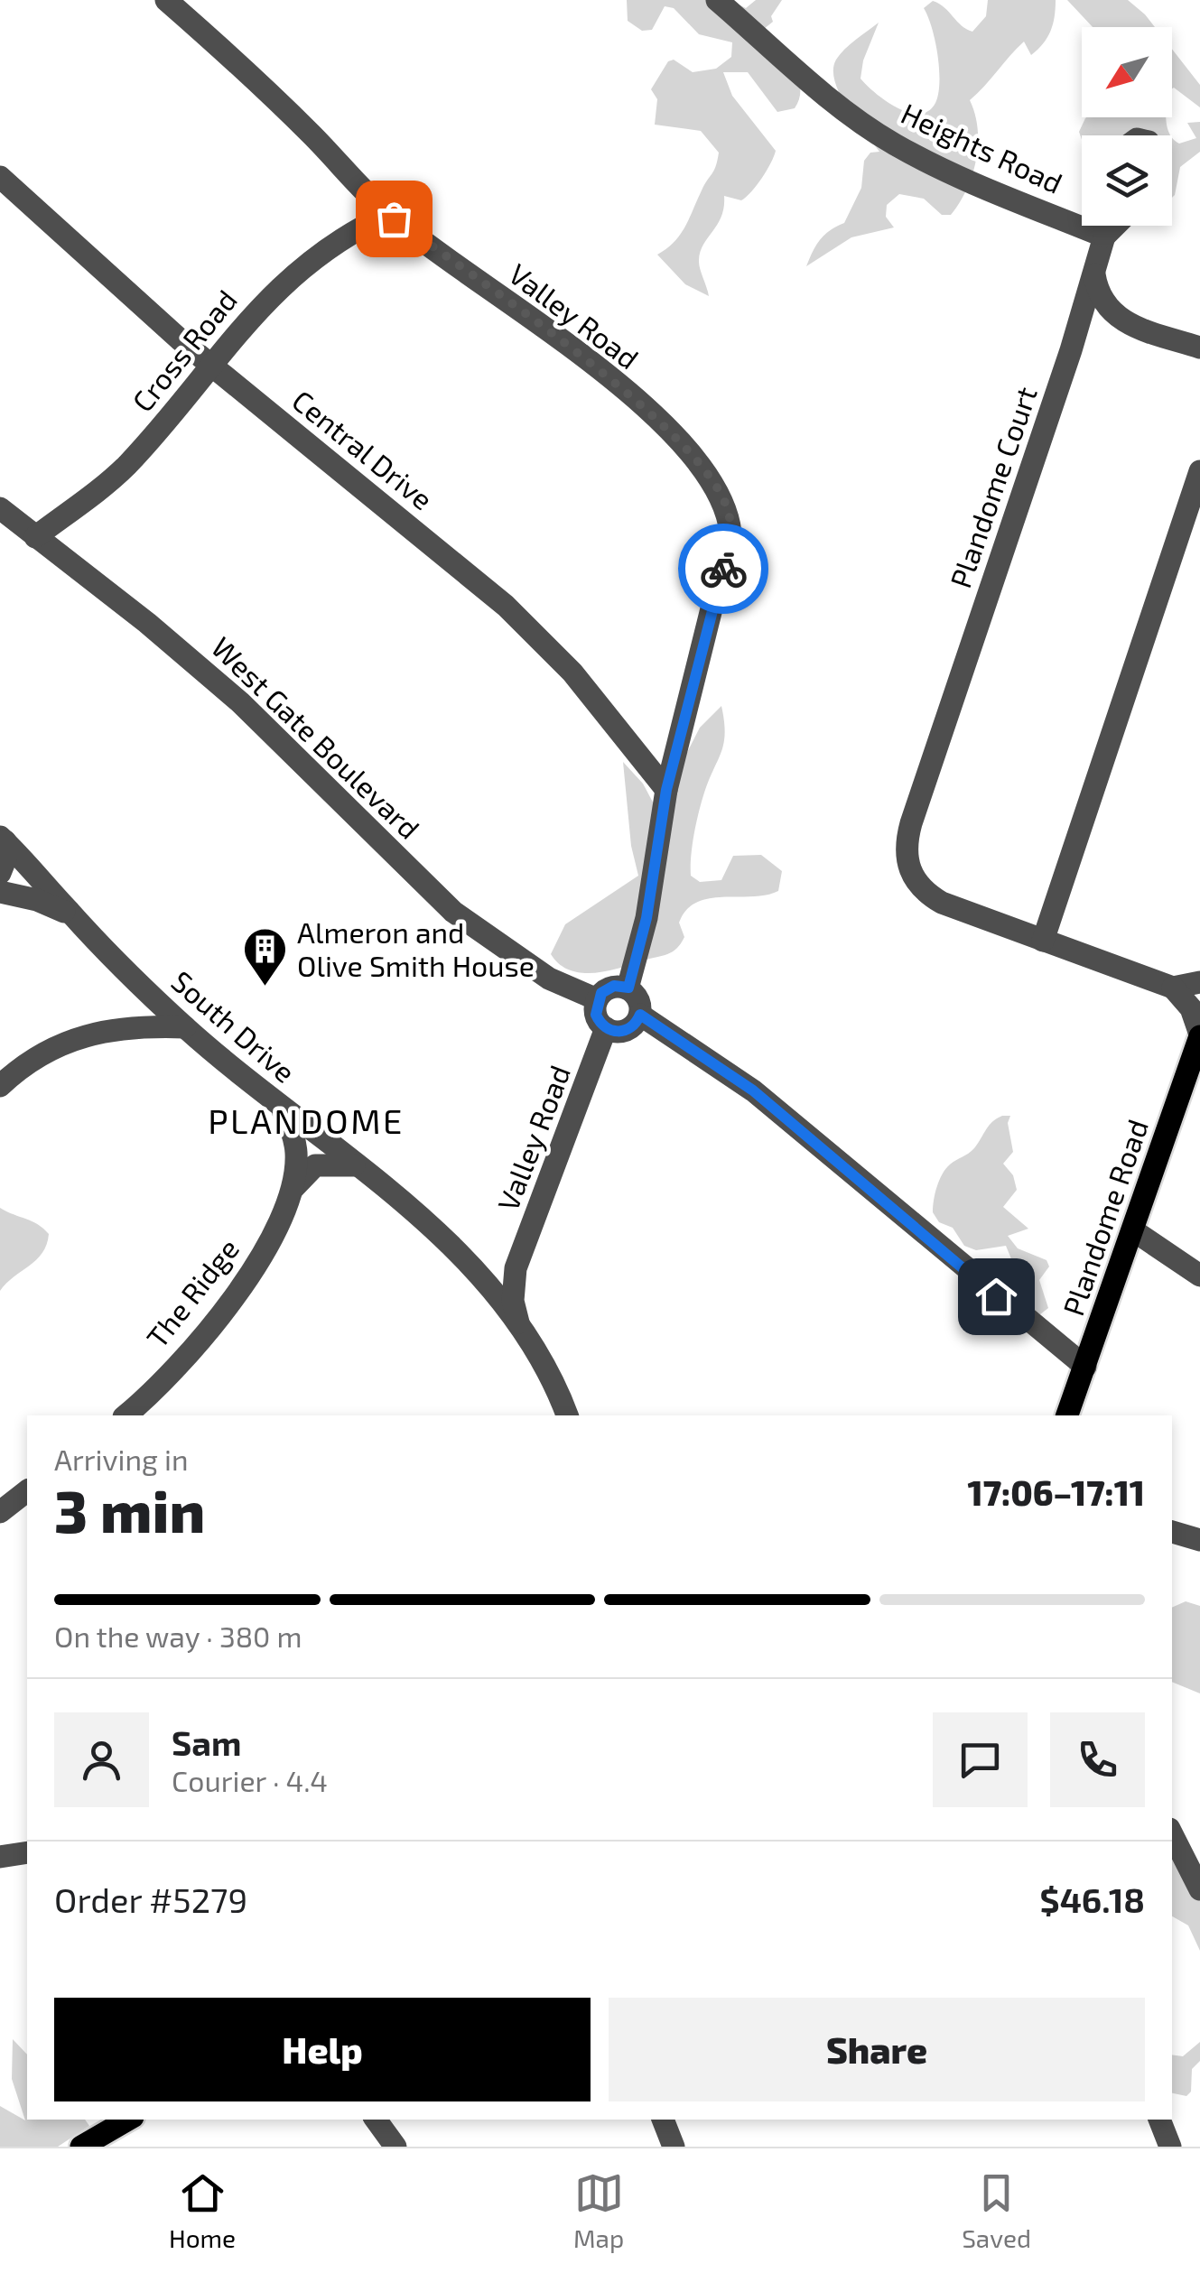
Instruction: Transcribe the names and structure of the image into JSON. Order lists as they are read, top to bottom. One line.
{"streets":{"main road":["Plandome Road"],"street":["Heights Road","Valley Road","Cross Road","Central Drive","Plandome Court","West Gate Boulevard","South Drive","The Ridge"]},"crossings":[["Heights Road","Plandome Court"],["Valley Road","Cross Road"],["Valley Road","Central Drive"],["Valley Road","West Gate Boulevard"],["Valley Road","South Drive"],["Cross Road","Central Drive"],["Cross Road","West Gate Boulevard"],["South Drive","The Ridge"]],"districts":["PLANDOME"],"places":{"building":["Almeron and Olive Smith House"]},"north":"bottom left","page":{"heading":["3 min","Arriving in","17:06–17:11"],"panel":["Sam","Courier · 4.4","Order #5279","$46.18"],"bar":"On the way · 380 m","buttons":["Help","Share"],"tabs":["Home","Map","Saved"]}}
